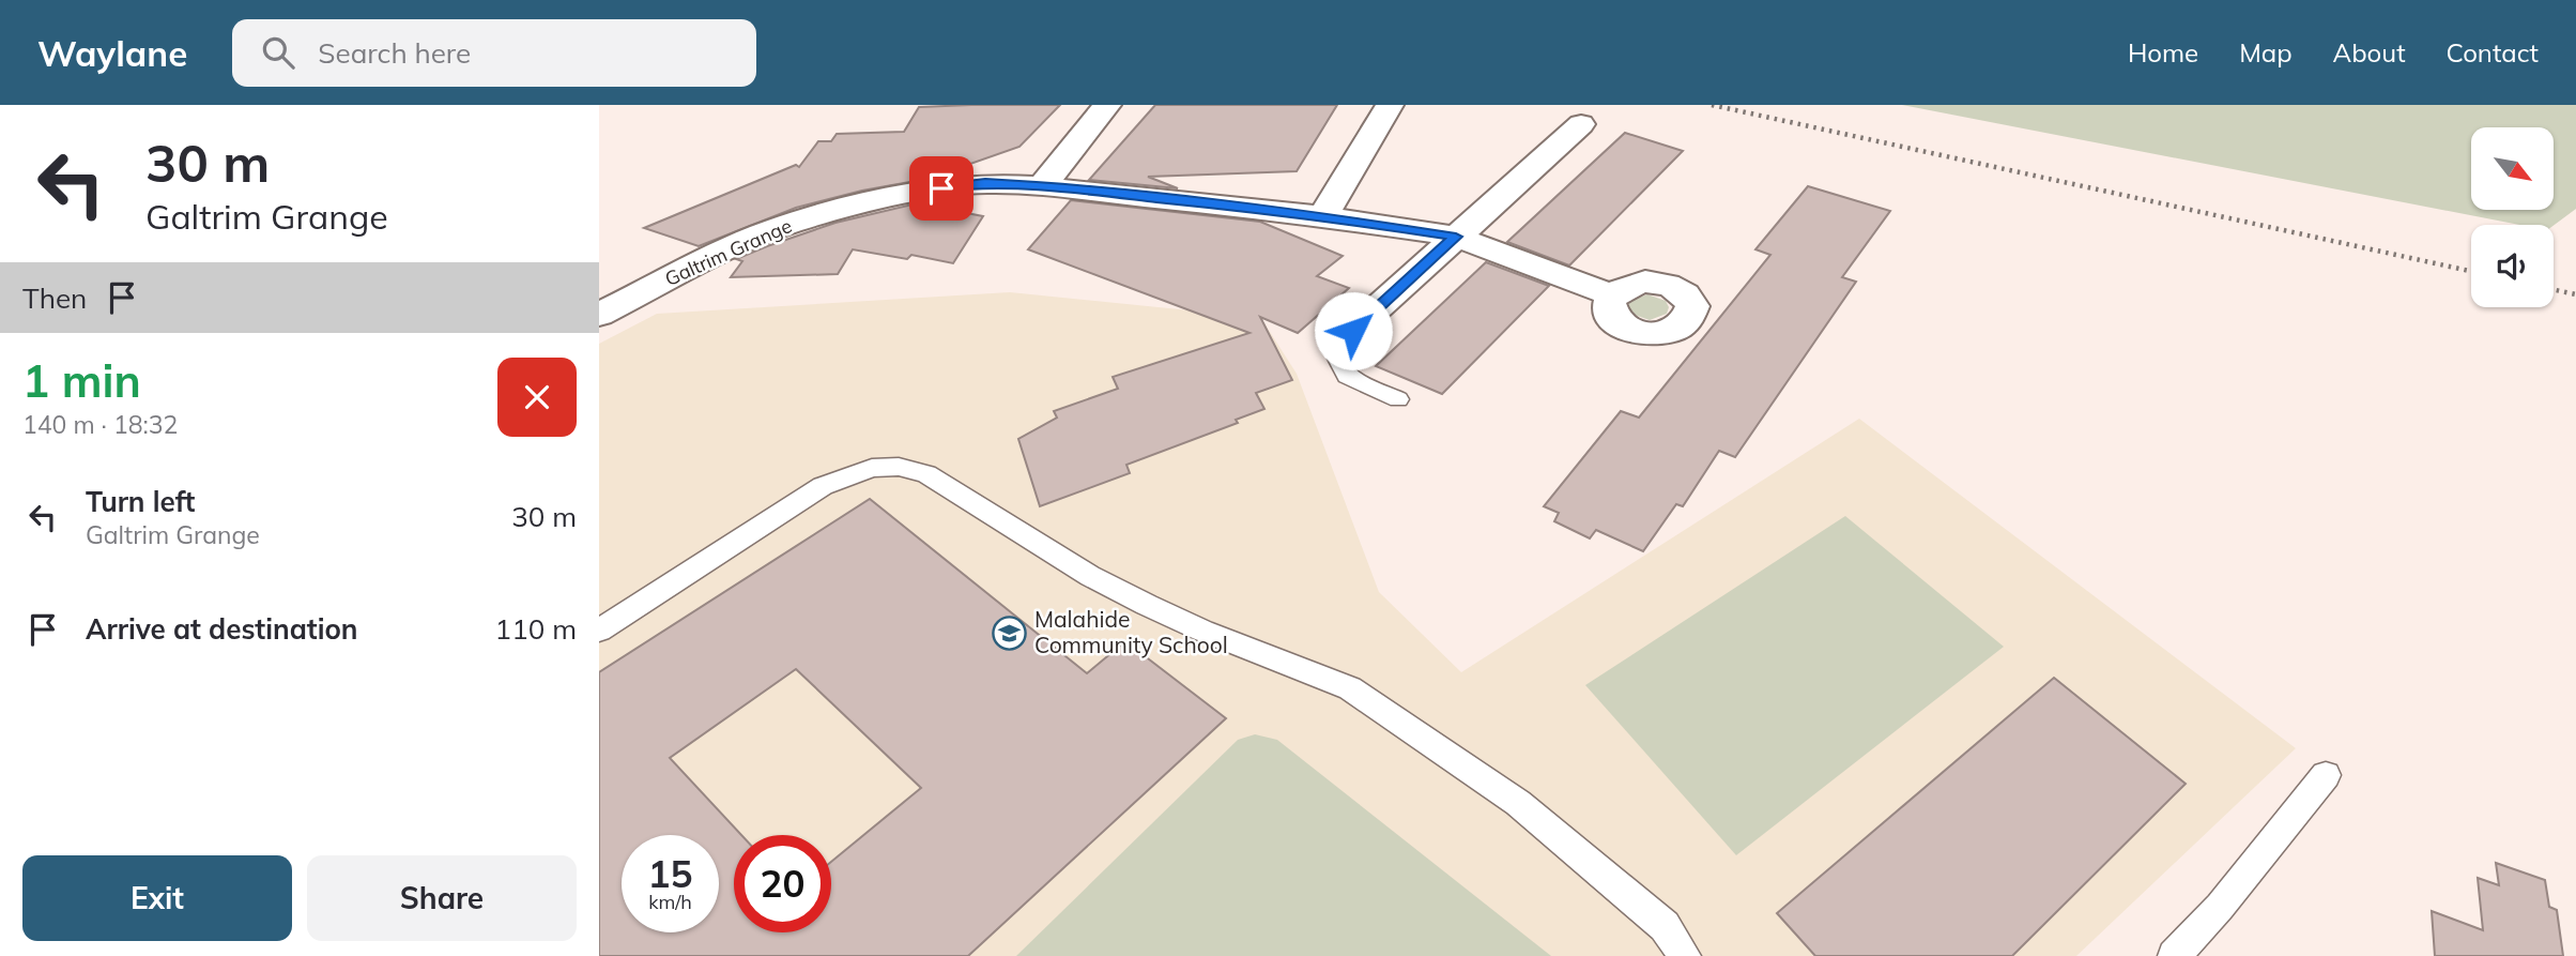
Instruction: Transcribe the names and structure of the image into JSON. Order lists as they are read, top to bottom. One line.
{"streets":{"street":["Galtrim Grange"]},"places":{"school or university":["Malahide Community School"]},"north":"bottom right","page":{"header":"Waylane","search":"Search here","nav":["Home","Map","About","Contact"],"turn":["30 m","Galtrim Grange"],"then":"Then","heading":["1 min","140 m · 18:32"],"list":[{"name":"Turn left","note":"Galtrim Grange","value":"30 m"},{"name":"Arrive at destination","value":"110 m"}],"speed":"15 km/h","limit":"20","buttons":["Exit","Share"]}}
